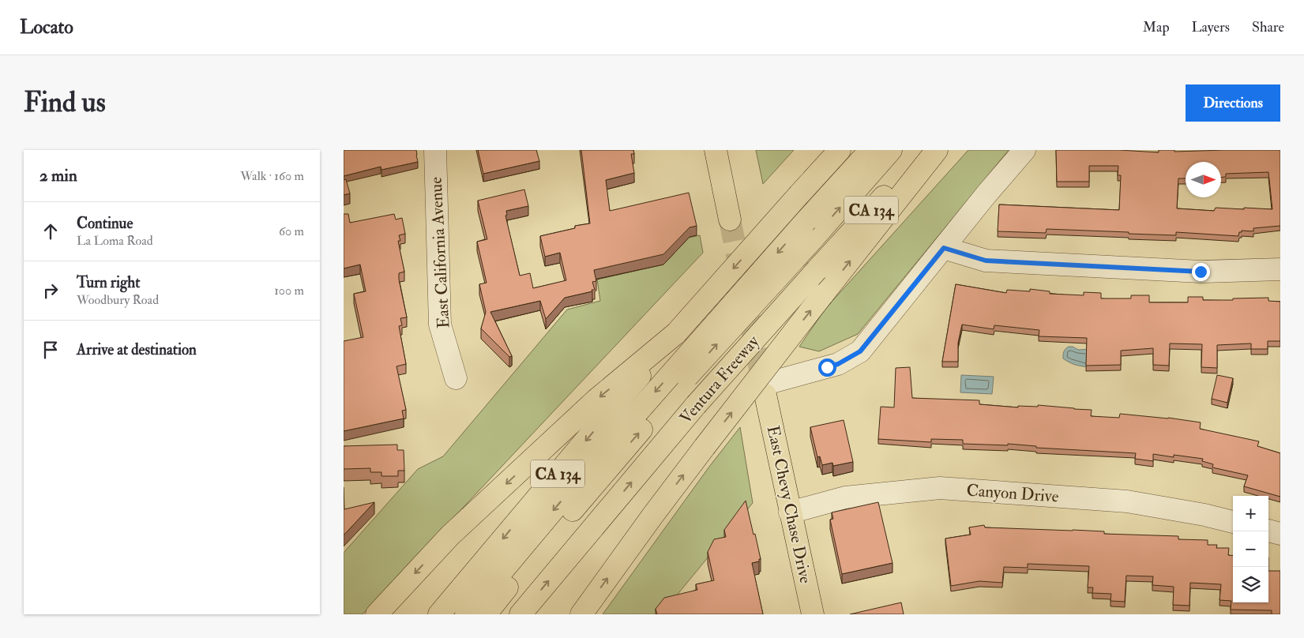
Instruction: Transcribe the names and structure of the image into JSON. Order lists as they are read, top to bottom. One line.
{"streets":{"main road":["CA 134","Ventura Freeway","East Chevy Chase Drive"],"street":["East California Avenue","Canyon Drive"]},"crossings":[["Canyon Drive","East Chevy Chase Drive"]],"north":"right","page":{"header":"Locato","nav":["Map","Layers","Share"],"buttons":"Directions","title":"Find us","heading":["2 min","Walk · 160 m"],"list":[["Continue","La Loma Road","60 m"],["Turn right","Woodbury Road","100 m"],"Arrive at destination"],"map_buttons":["+","−"]}}
